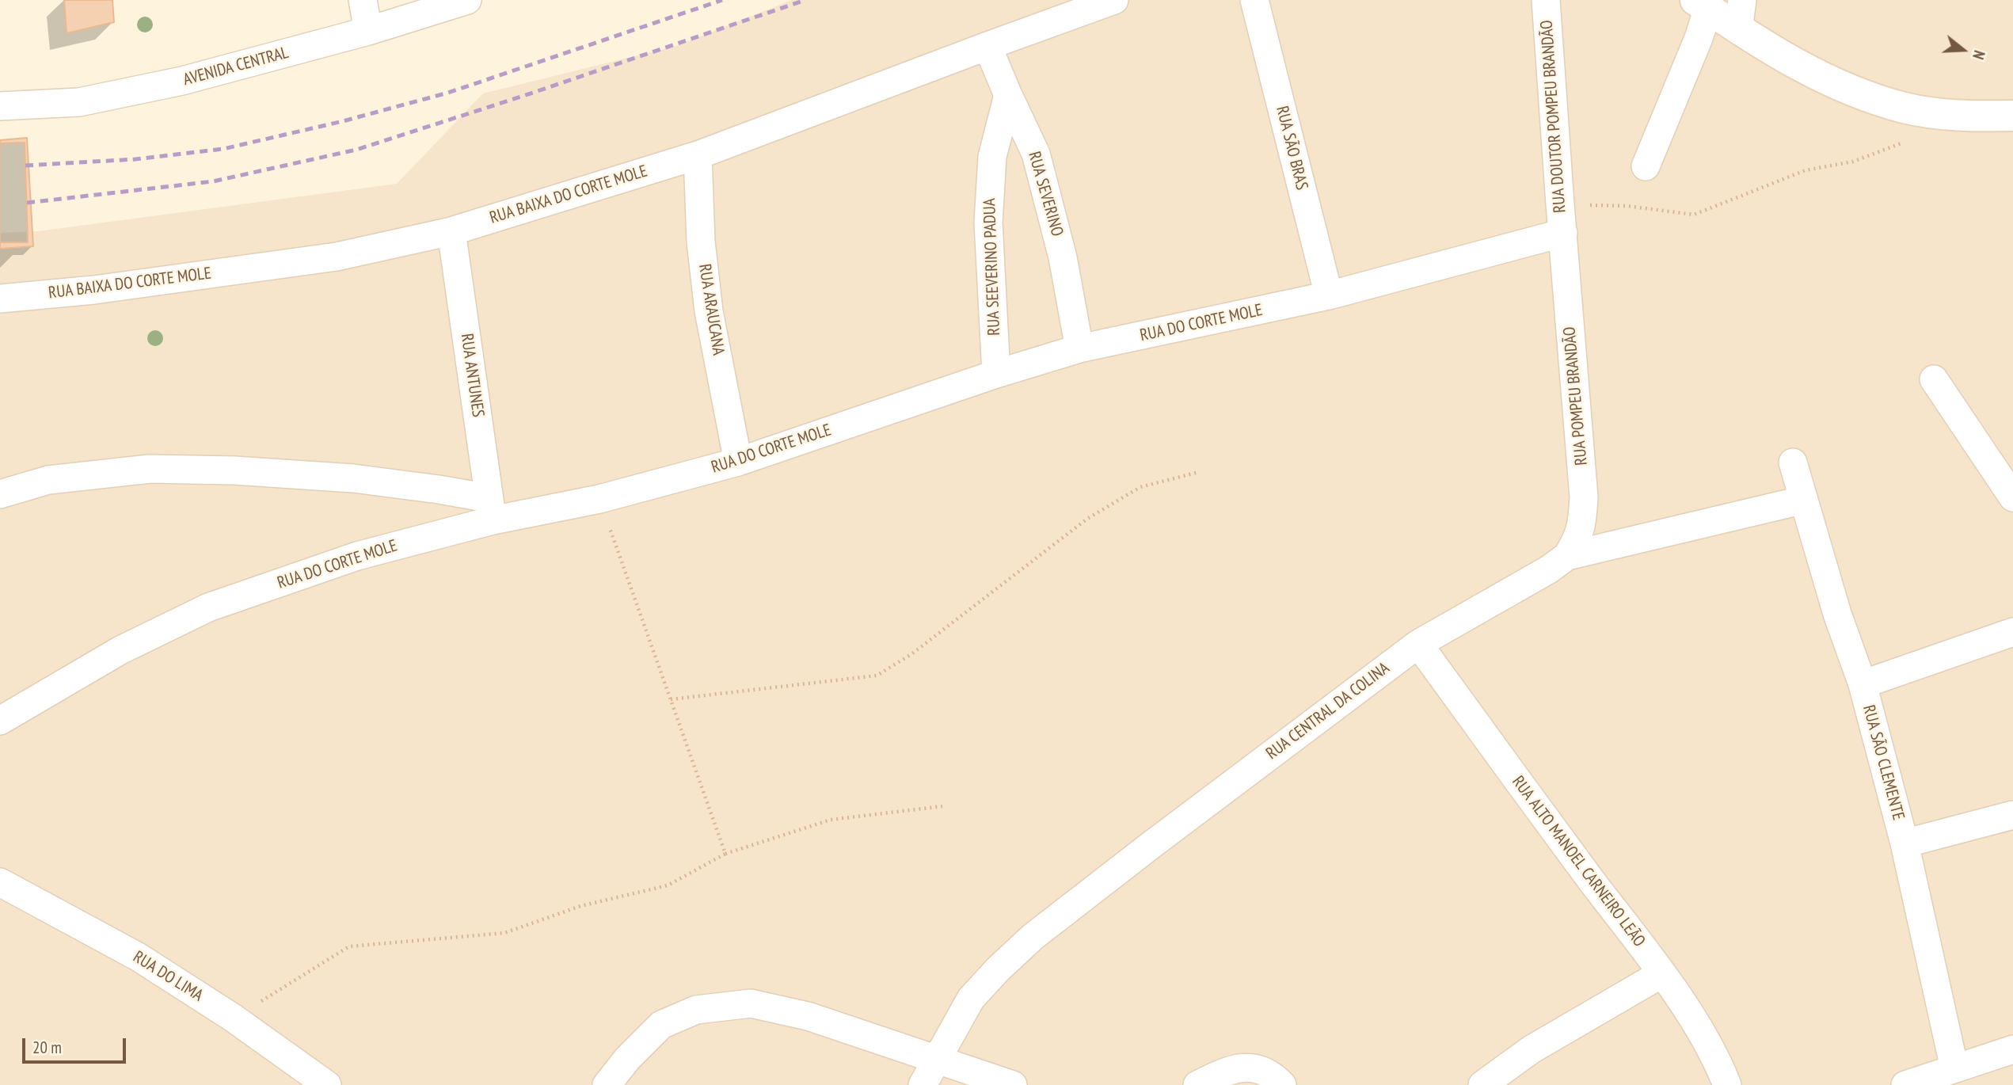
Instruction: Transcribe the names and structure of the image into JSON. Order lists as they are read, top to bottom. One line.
{"streets":{"street":["AVENIDA CENTRAL","RUA DOUTOR POMPEU BRANDÃO","RUA SÃO BRAS","RUA SEVERINO","RUA BAIXA DO CORTE MOLE","RUA SEEVERINO PADUA","RUA ARAUCANA","RUA DO CORTE MOLE","RUA ANTUNES","RUA POMPEU BRANDÃO","RUA CENTRAL DA COLINA","RUA SÃO CLEMENTE","RUA ALTO MANOEL CARNEIRO LEÃO","RUA DO LIMA"]},"crossings":[["RUA DOUTOR POMPEU BRANDÃO","RUA DO CORTE MOLE"],["RUA DOUTOR POMPEU BRANDÃO","RUA POMPEU BRANDÃO"],["RUA SÃO BRAS","RUA DO CORTE MOLE"],["RUA SEVERINO","RUA BAIXA DO CORTE MOLE"],["RUA SEVERINO","RUA SEEVERINO PADUA"],["RUA SEVERINO","RUA DO CORTE MOLE"],["RUA BAIXA DO CORTE MOLE","RUA ARAUCANA"],["RUA BAIXA DO CORTE MOLE","RUA ANTUNES"],["RUA SEEVERINO PADUA","RUA DO CORTE MOLE"],["RUA ARAUCANA","RUA DO CORTE MOLE"],["RUA DO CORTE MOLE","RUA ANTUNES"],["RUA DO CORTE MOLE","RUA POMPEU BRANDÃO"],["RUA POMPEU BRANDÃO","RUA CENTRAL DA COLINA"],["RUA CENTRAL DA COLINA","RUA SÃO CLEMENTE"],["RUA CENTRAL DA COLINA","RUA ALTO MANOEL CARNEIRO LEÃO"]],"scale_bar":"20 m","north":"right"}
